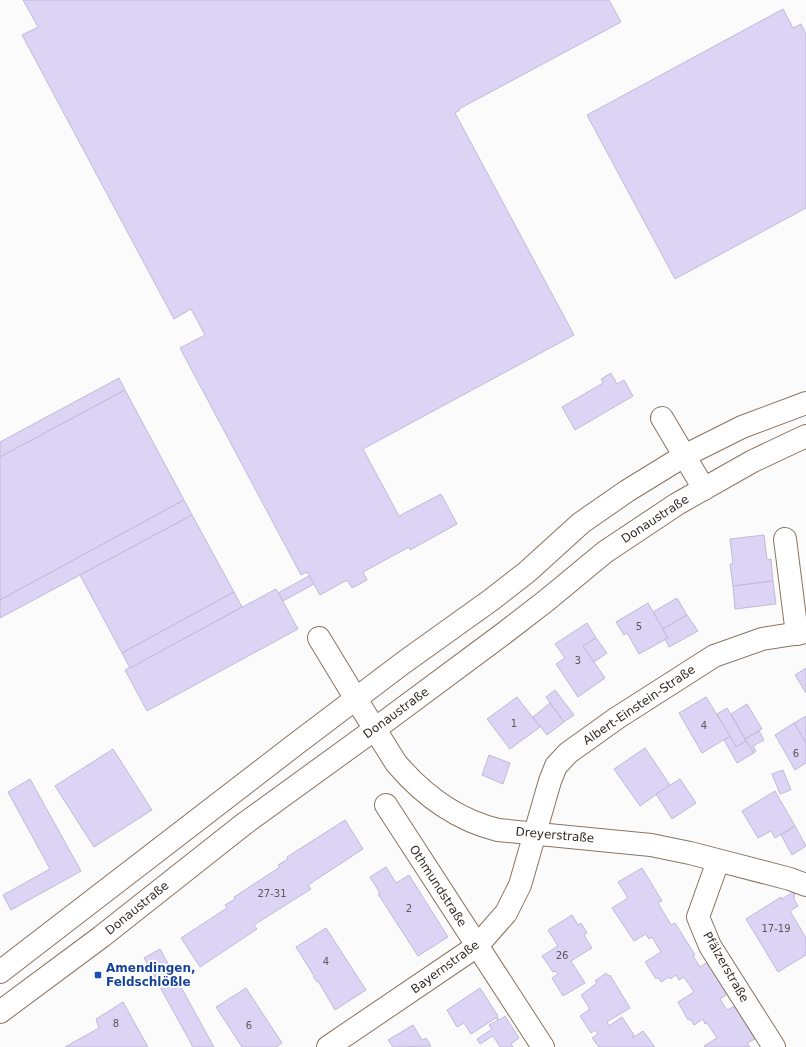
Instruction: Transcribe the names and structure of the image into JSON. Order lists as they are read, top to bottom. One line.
{"streets":{"street":["Donaustraße","Albert-Einstein-Straße","Dreyerstraße","Othmundstraße","Bayernstraße","Pfälzerstraße"]},"crossings":[["Donaustraße","Dreyerstraße"],["Albert-Einstein-Straße","Dreyerstraße"],["Albert-Einstein-Straße","Bayernstraße"],["Dreyerstraße","Bayernstraße"],["Dreyerstraße","Pfälzerstraße"],["Othmundstraße","Bayernstraße"]],"places":{"transit":["Amendingen, Feldschlößle"]},"house_numbers":["5","3","1","4","6","27-31","2","17-19","26","4","8","6"]}
